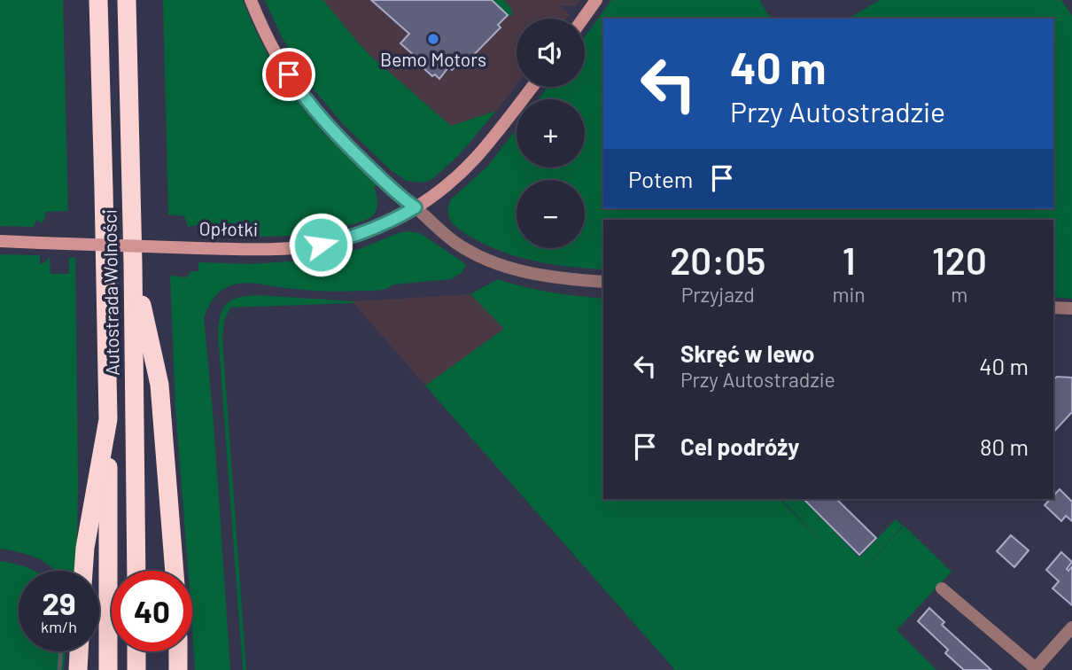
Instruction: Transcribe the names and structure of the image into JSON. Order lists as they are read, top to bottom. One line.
{"streets":{"highway":["Autostrada Wolności"],"street":["Opłotki"]},"places":["Bemo Motors"],"page":{"map_buttons":["+","−"],"turn":["40 m","Przy Autostradzie"],"then":"Potem","eta":["20:05","Przyjazd","1","min","120","m"],"list":[{"name":"Skręć w lewo","note":"Przy Autostradzie","value":"40 m"},{"name":"Cel podróży","value":"80 m"}],"speed":"29 km/h","limit":"40"}}
